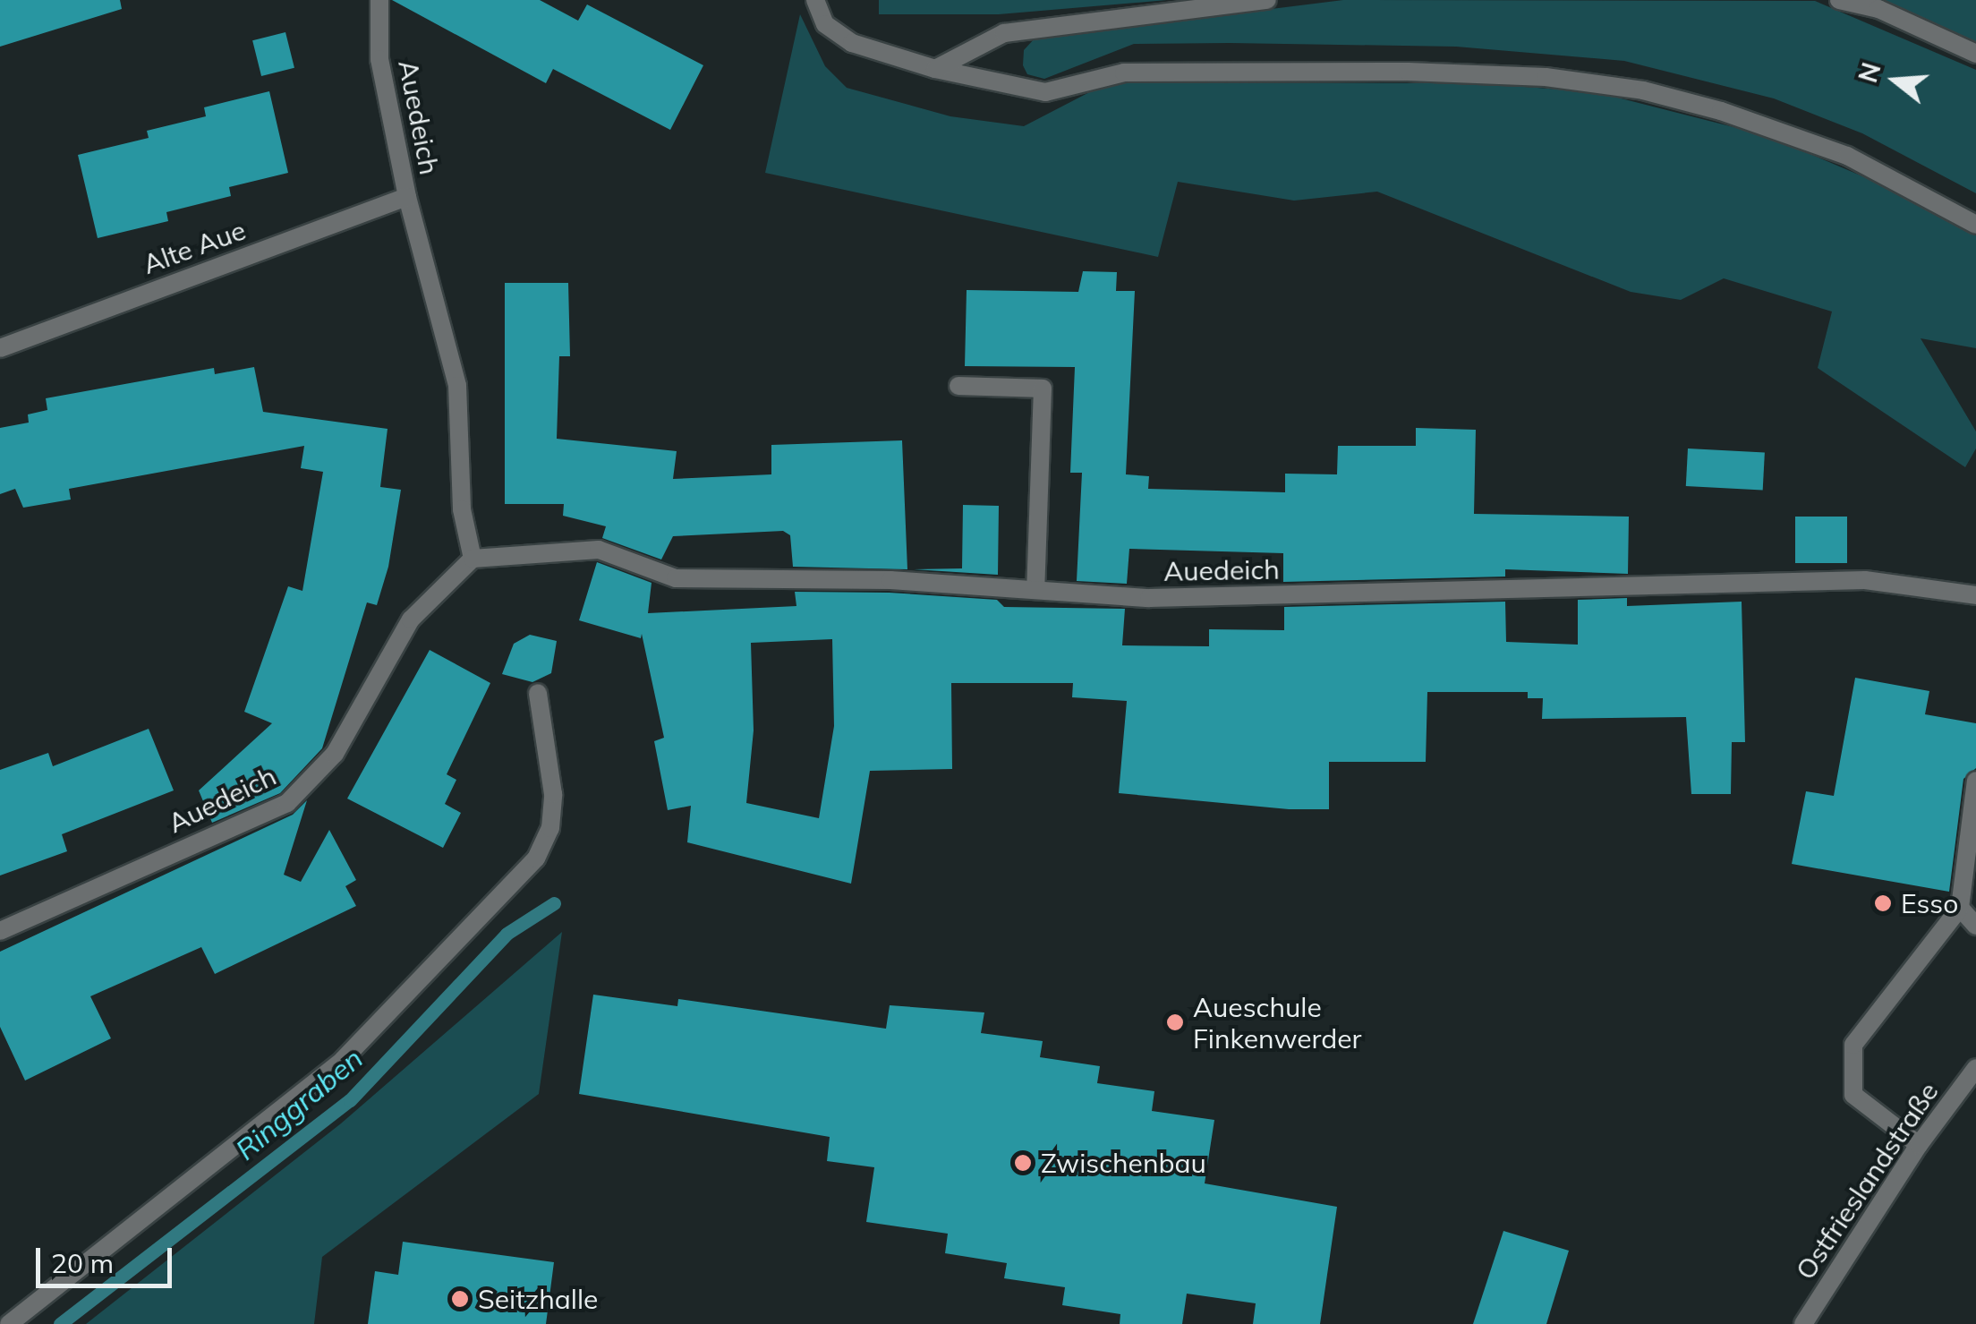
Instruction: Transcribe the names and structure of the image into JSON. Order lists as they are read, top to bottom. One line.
{"streets":{"street":["Auedeich","Alte Aue","Ostfrieslandstraße"]},"crossings":[["Auedeich","Alte Aue"]],"water":["Ringgraben"],"places":["Esso","Aueschule Finkenwerder","Zwischenbau","Seitzhalle"],"scale_bar":"20 m","north":"left"}
